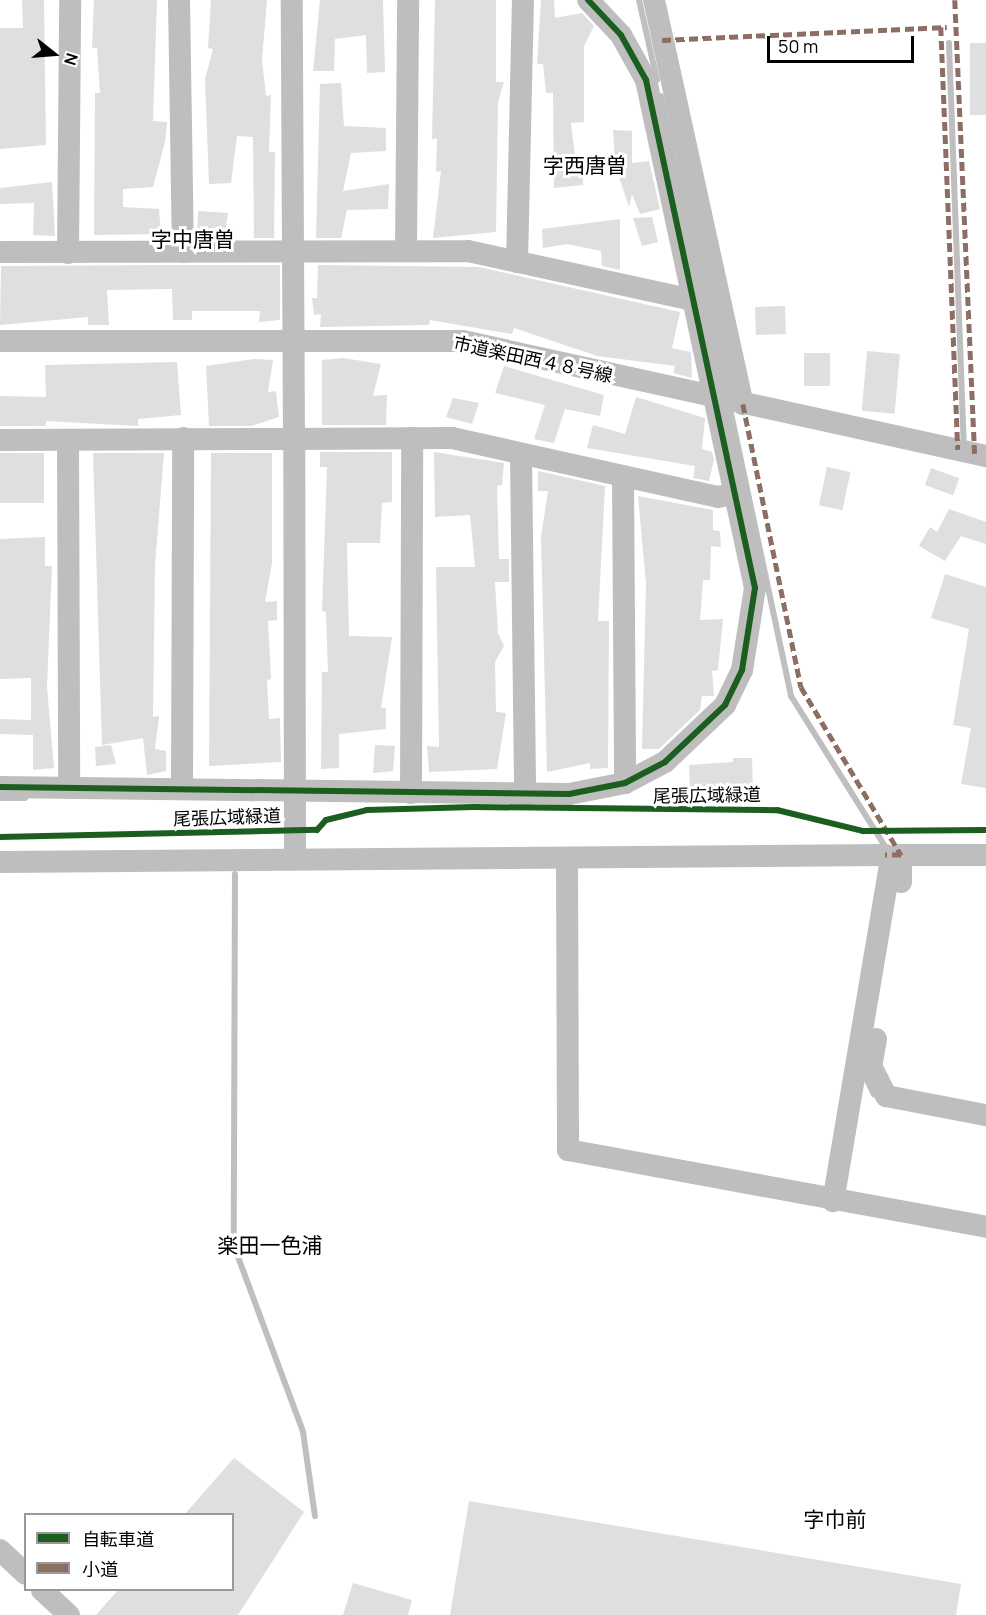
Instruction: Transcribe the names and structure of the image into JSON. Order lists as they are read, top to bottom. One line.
{"streets":{"street":["市道楽田西４８号線"],"cycle path":["尾張広域緑道"]},"districts":["字西唐曽","字中唐曽","楽田一色浦","字巾前"],"legend":["自転車道","小道"],"scale_bar":"50 m","north":"right"}
